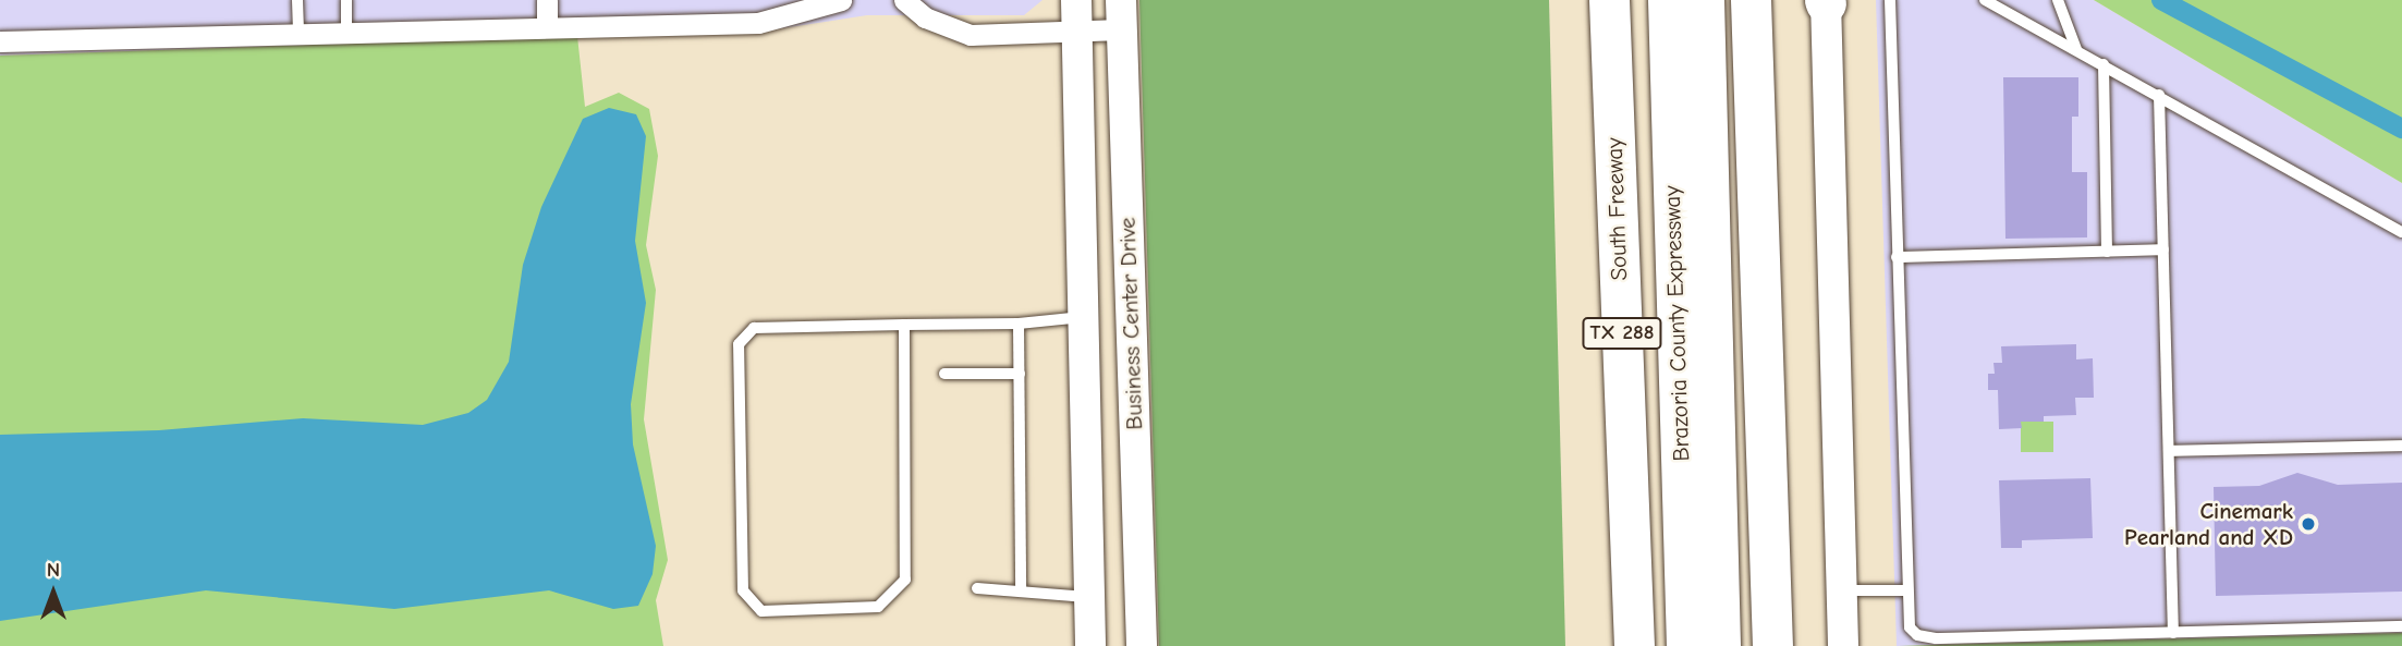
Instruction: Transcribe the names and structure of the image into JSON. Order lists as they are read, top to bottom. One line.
{"streets":{"highway":["South Freeway","Brazoria County Expressway","TX 288"],"street":["Business Center Drive"]},"places":["Cinemark Pearland and XD"],"north":"top"}
